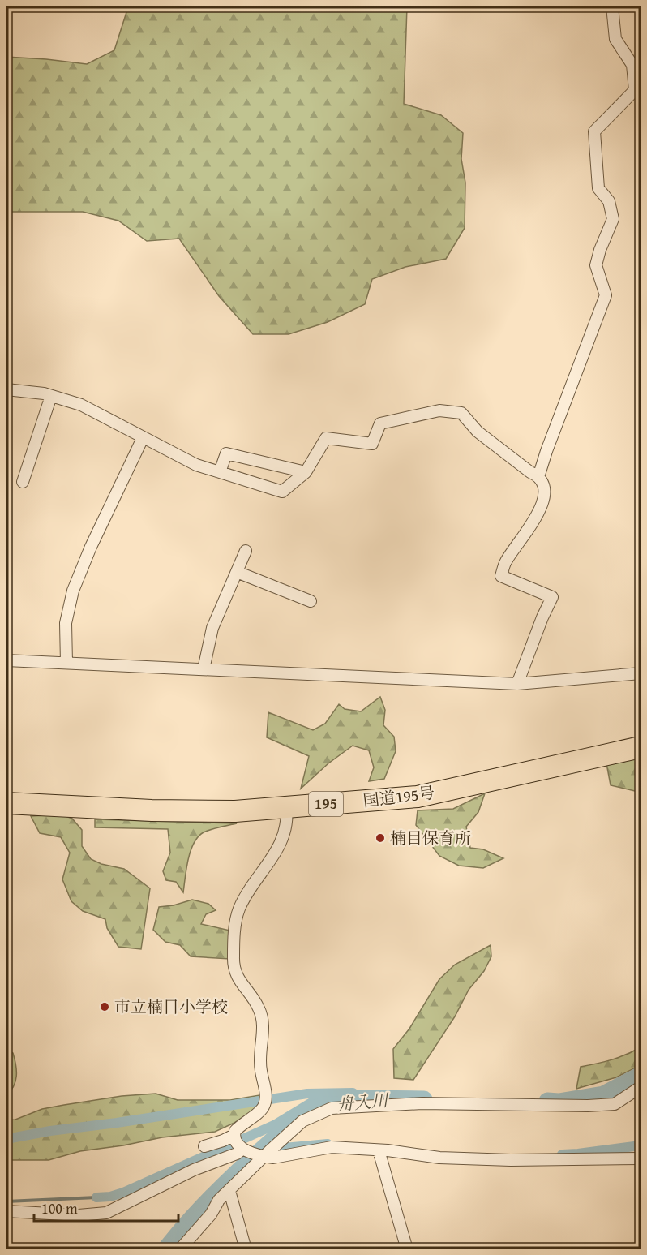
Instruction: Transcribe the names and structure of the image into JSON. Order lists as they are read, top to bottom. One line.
{"streets":{"highway":["国道195号","195"]},"water":["舟入川"],"places":["楠目保育所","市立楠目小学校"],"scale_bar":"100 m"}
